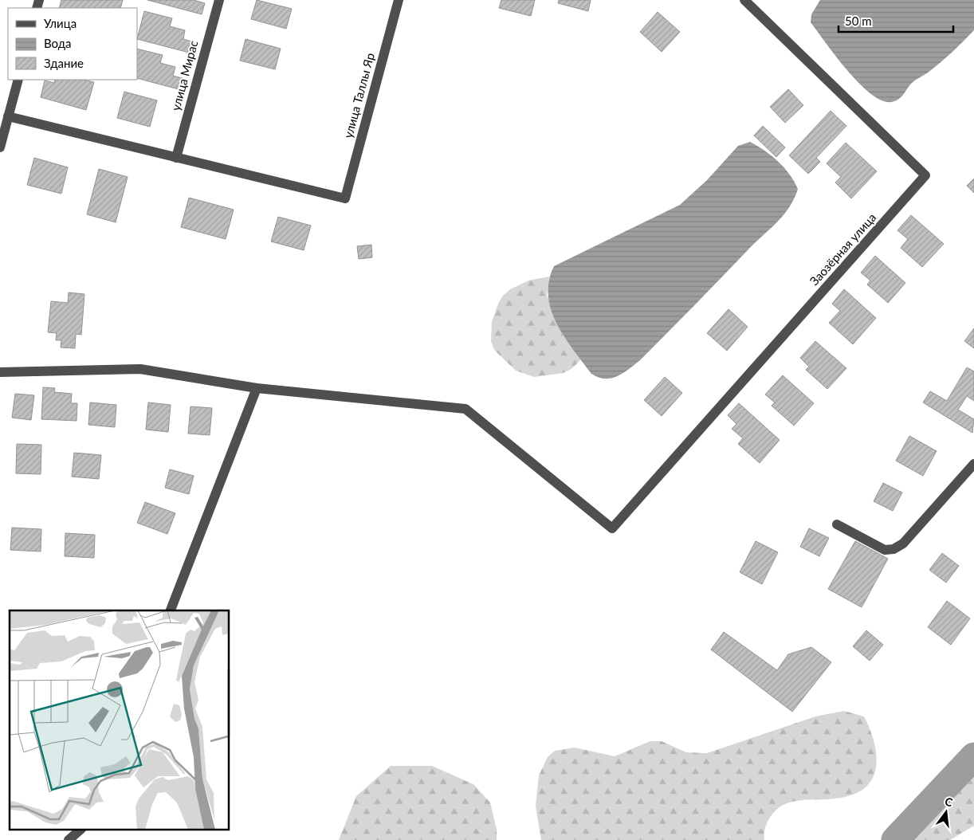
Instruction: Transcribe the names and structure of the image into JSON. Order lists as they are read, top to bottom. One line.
{"streets":{"street":["улица Мирас","улица Таллы Яр","Заозёрная улица"]},"crossings":[["улица Мирас","улица Таллы Яр"]],"legend":["Улица","Вода","Здание"],"scale_bar":"50 m","north":"top"}
